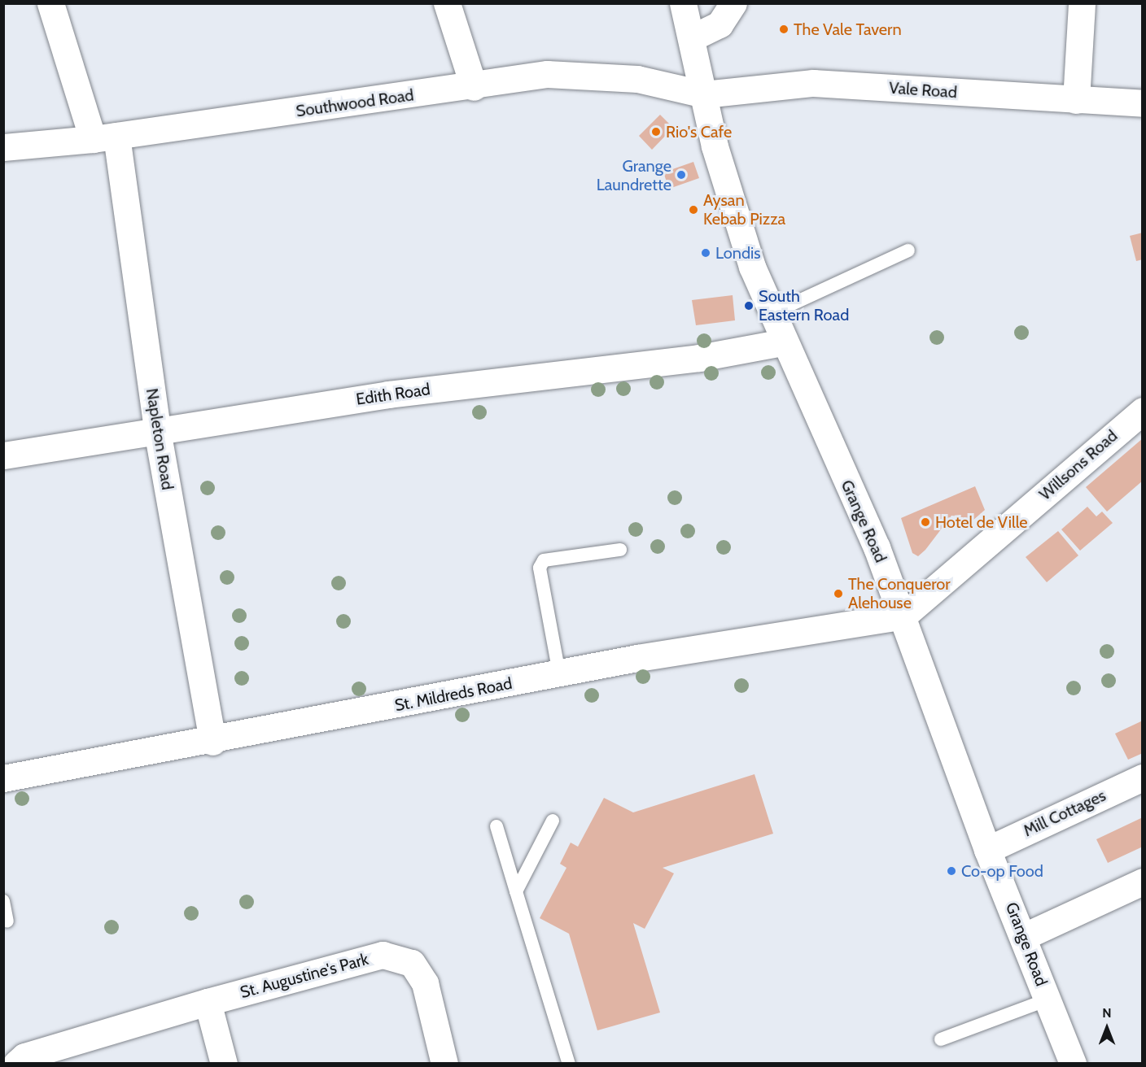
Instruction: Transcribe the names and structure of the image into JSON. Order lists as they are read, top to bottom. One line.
{"streets":{"street":["Vale Road","Southwood Road","Edith Road","Napleton Road","Willsons Road","Grange Road","St. Mildreds Road","Mill Cottages","St. Augustine's Park"]},"crossings":[["Vale Road","Southwood Road"],["Vale Road","Grange Road"],["Southwood Road","Napleton Road"],["Southwood Road","Grange Road"],["Edith Road","Napleton Road"],["Edith Road","Grange Road"],["Napleton Road","St. Mildreds Road"],["Willsons Road","Grange Road"],["Willsons Road","St. Mildreds Road"],["Grange Road","St. Mildreds Road"],["Grange Road","Mill Cottages"]],"places":["The Vale Tavern","Rio's Cafe","Grange Laundrette","Aysan Kebab Pizza","Londis","South Eastern Road","Hotel de Ville","The Conqueror Alehouse","Co-op Food"],"north":"top"}
